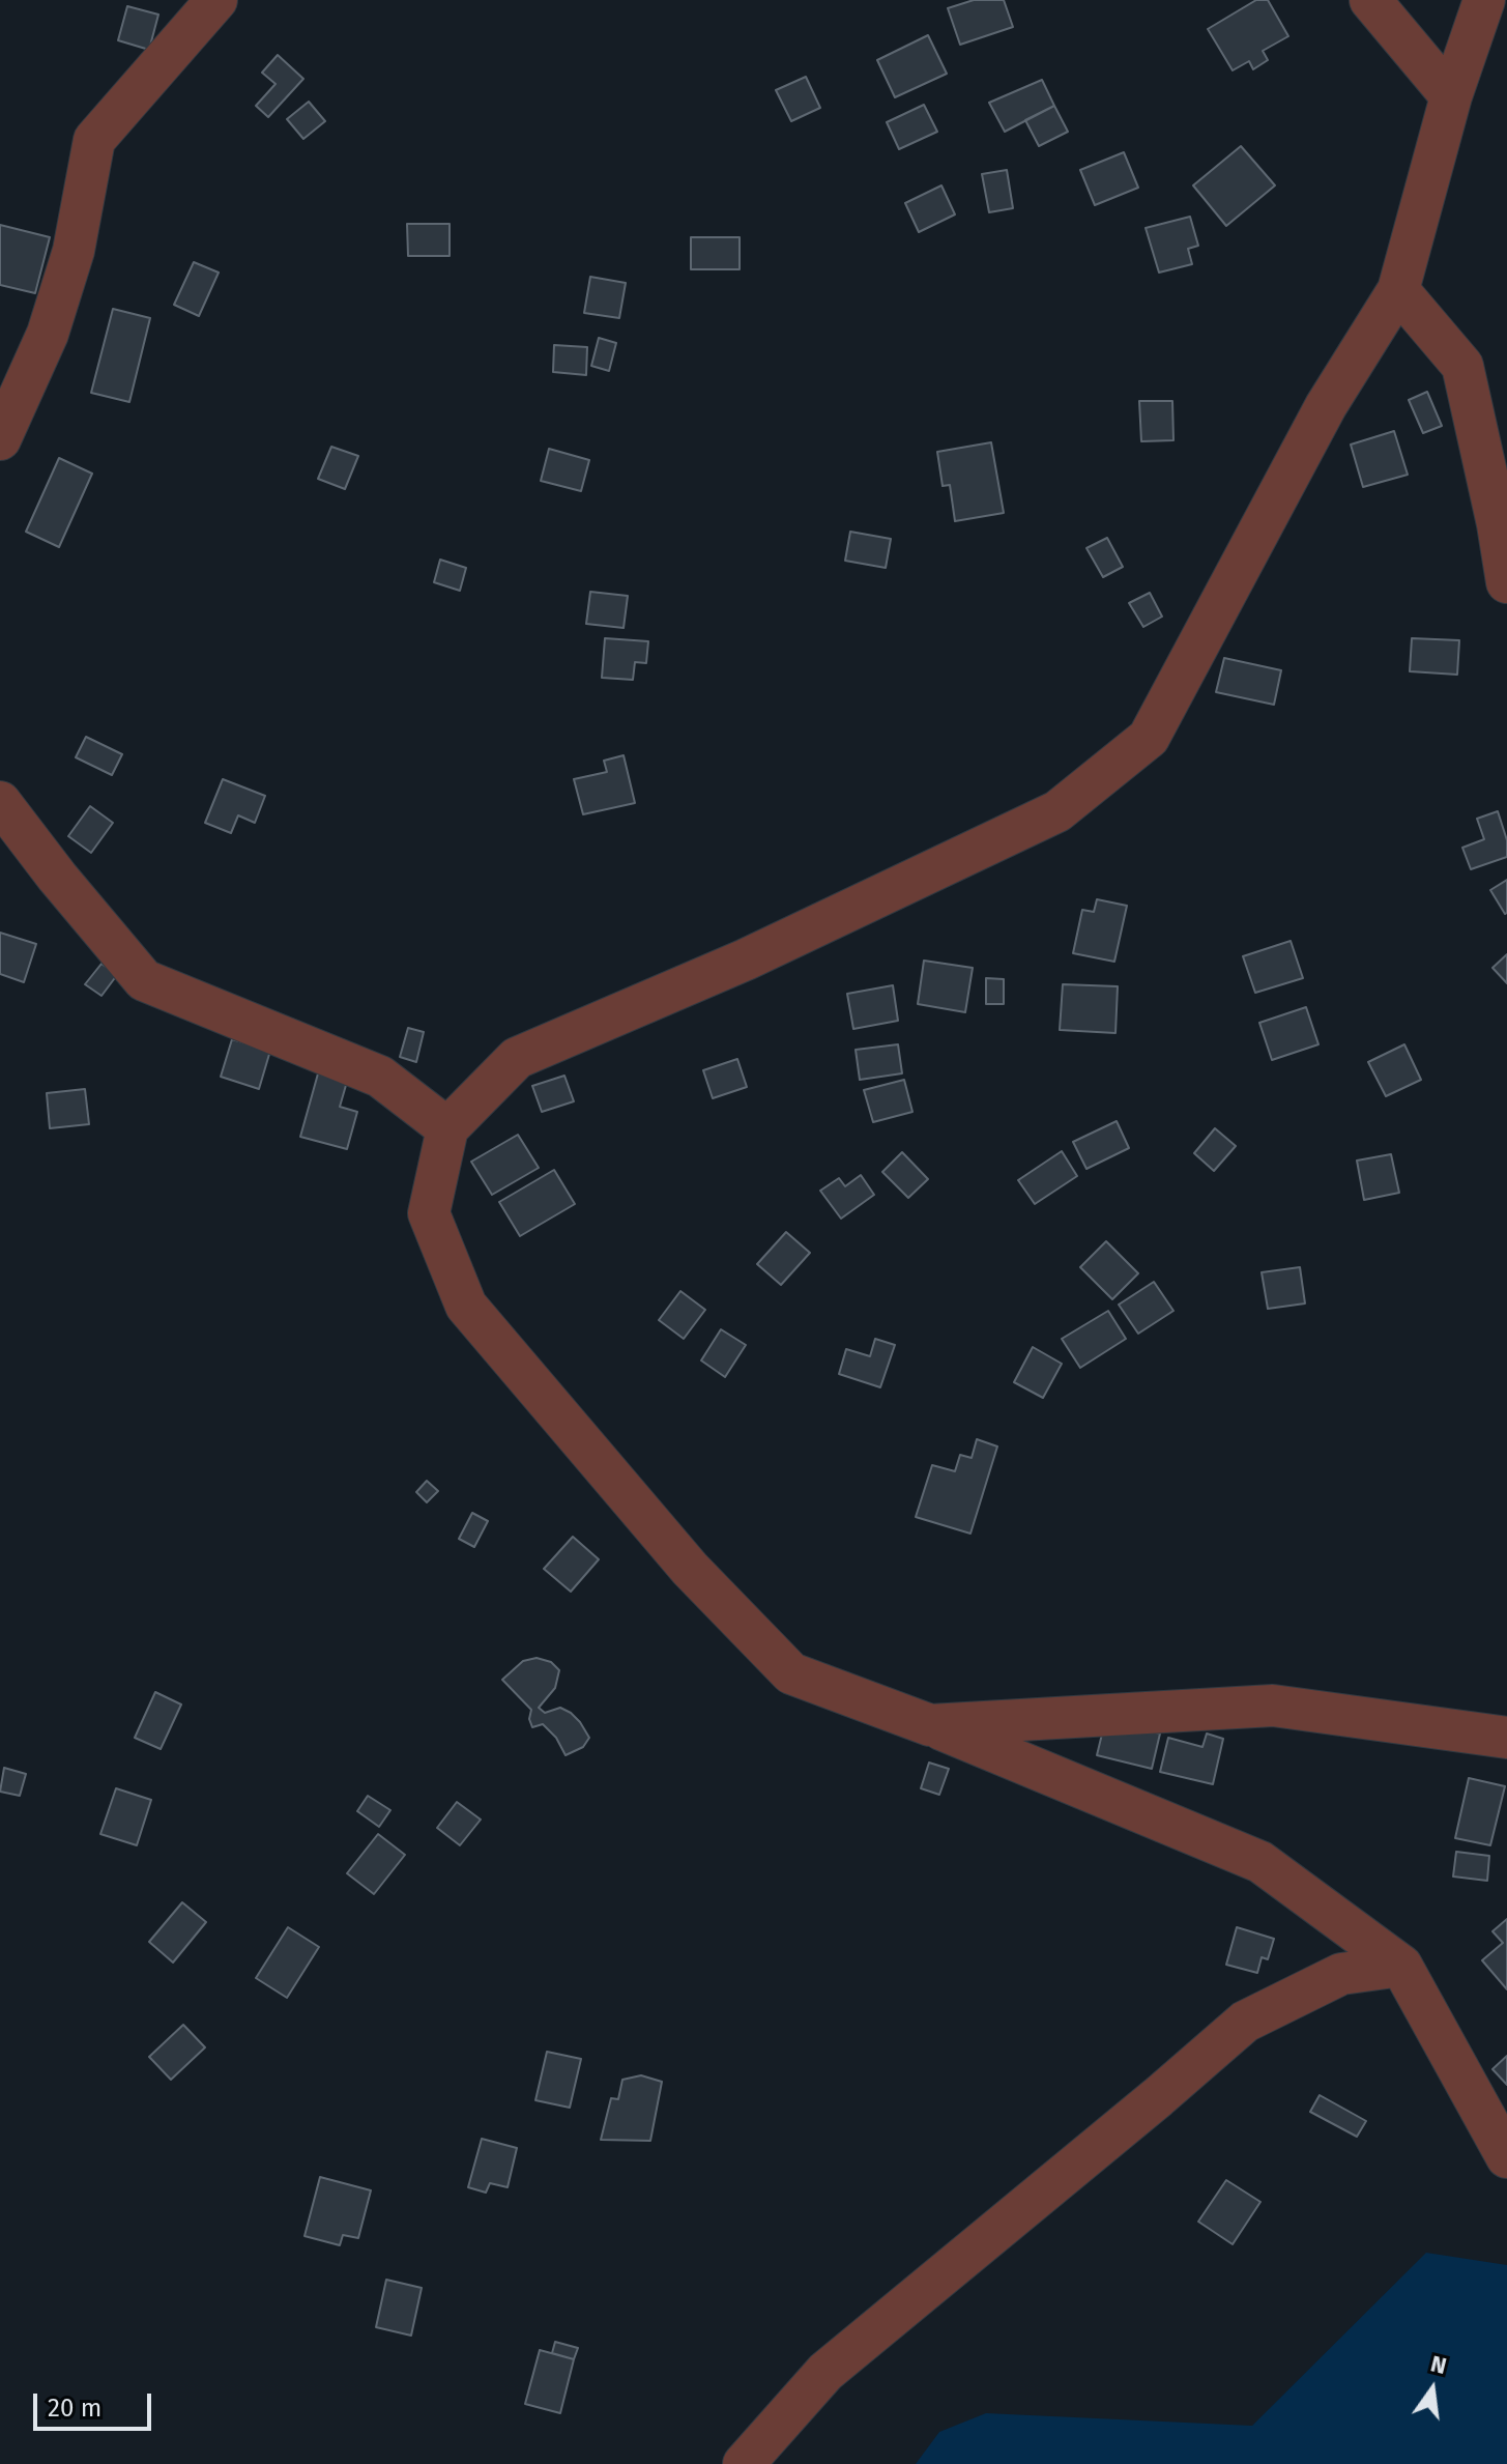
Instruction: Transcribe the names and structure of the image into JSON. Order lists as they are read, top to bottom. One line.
{"scale_bar":"20 m","north":"top"}
